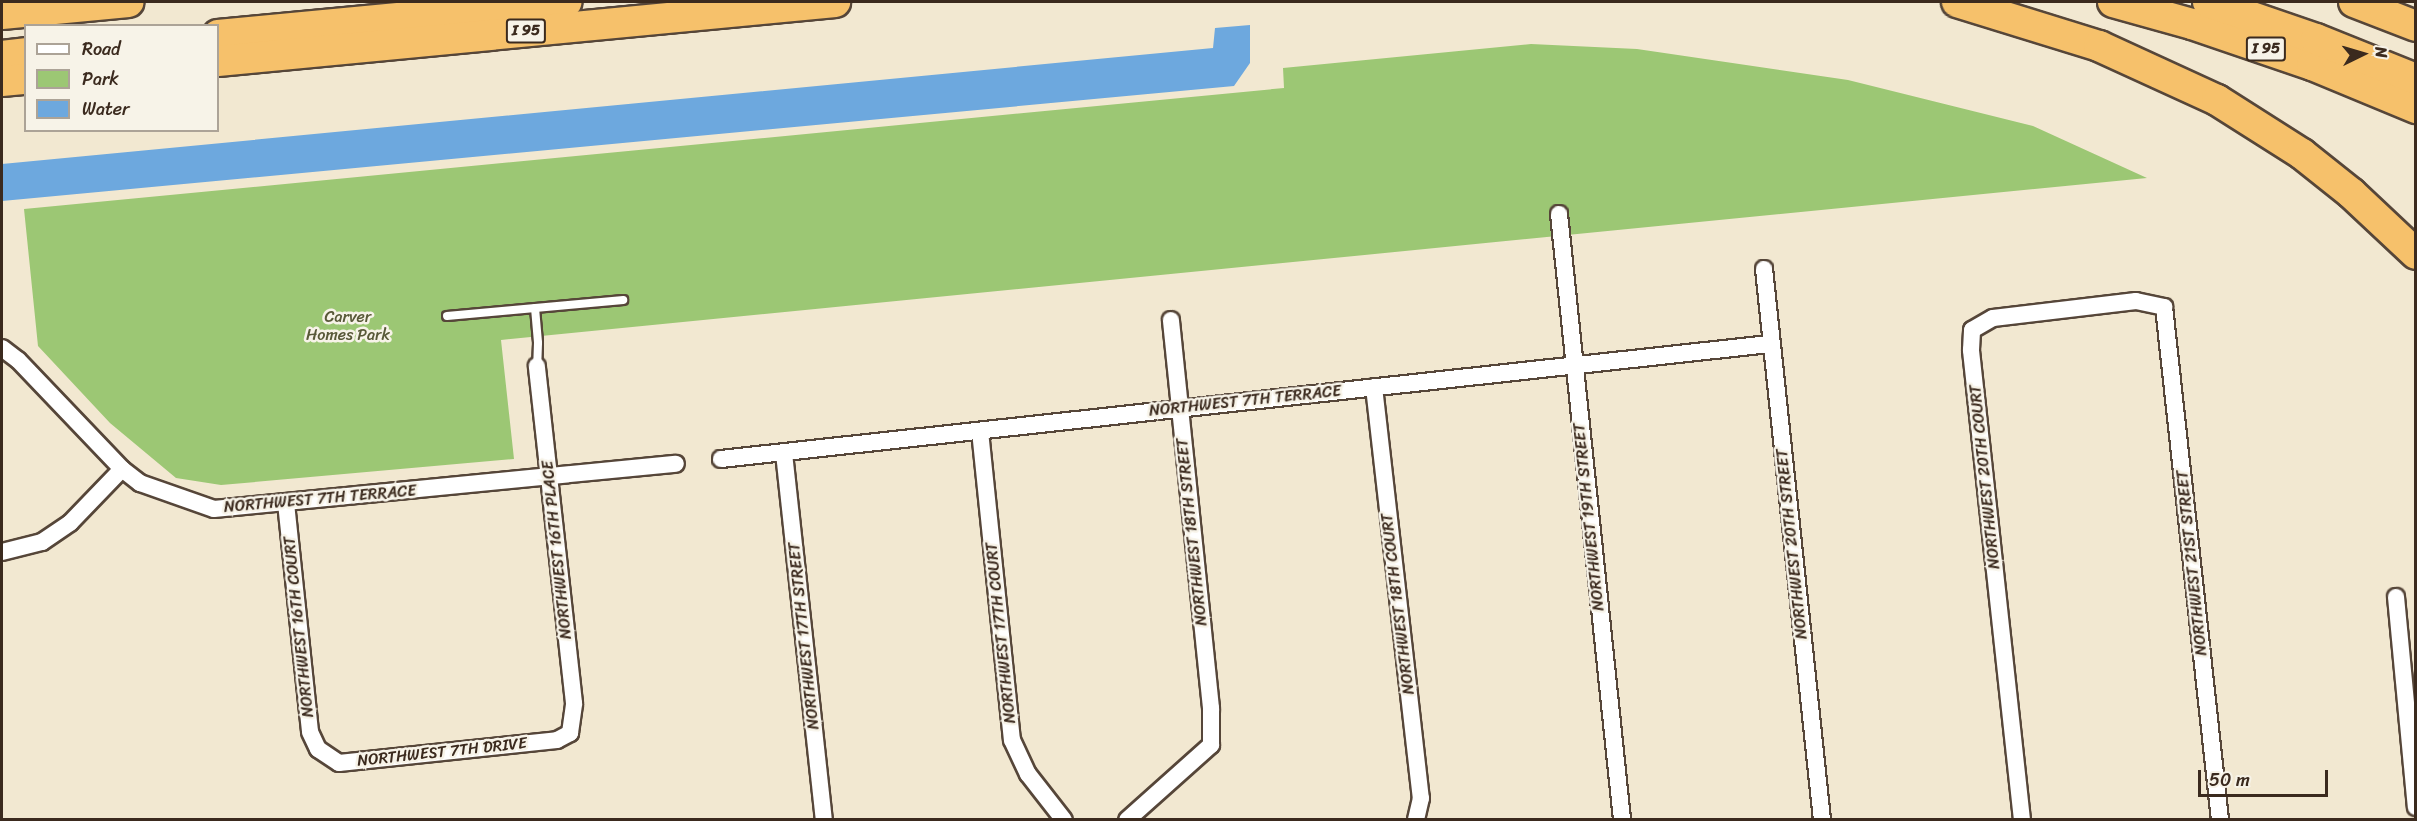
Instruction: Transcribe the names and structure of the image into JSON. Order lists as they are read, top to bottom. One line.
{"streets":{"highway":["I 95"],"street":["NORTHWEST 7TH TERRACE","NORTHWEST 20TH COURT","NORTHWEST 19TH STREET","NORTHWEST 18TH STREET","NORTHWEST 20TH STREET","NORTHWEST 16TH PLACE","NORTHWEST 21ST STREET","NORTHWEST 18TH COURT","NORTHWEST 16TH COURT","NORTHWEST 17TH COURT","NORTHWEST 17TH STREET","NORTHWEST 7TH DRIVE"]},"crossings":[["NORTHWEST 7TH TERRACE","NORTHWEST 19TH STREET"],["NORTHWEST 7TH TERRACE","NORTHWEST 18TH STREET"],["NORTHWEST 7TH TERRACE","NORTHWEST 20TH STREET"],["NORTHWEST 7TH TERRACE","NORTHWEST 16TH PLACE"],["NORTHWEST 7TH TERRACE","NORTHWEST 18TH COURT"],["NORTHWEST 7TH TERRACE","NORTHWEST 16TH COURT"],["NORTHWEST 7TH TERRACE","NORTHWEST 17TH COURT"],["NORTHWEST 7TH TERRACE","NORTHWEST 17TH STREET"],["NORTHWEST 20TH COURT","NORTHWEST 21ST STREET"],["NORTHWEST 16TH PLACE","NORTHWEST 7TH DRIVE"],["NORTHWEST 16TH COURT","NORTHWEST 7TH DRIVE"]],"parks":["Carver Homes Park"],"legend":["Road","Park","Water"],"scale_bar":"50 m","north":"right"}
